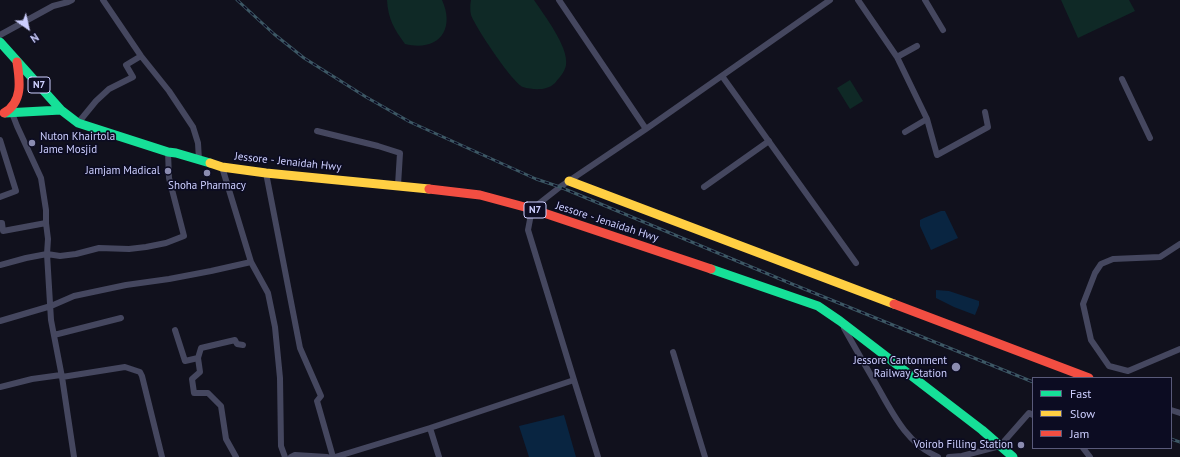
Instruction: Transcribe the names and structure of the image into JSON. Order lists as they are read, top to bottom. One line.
{"streets":{"main road":["N7","Jessore - Jenaidah Hwy"]},"crossings":[["N7","Jessore - Jenaidah Hwy"]],"places":["Nuton Khairtola Jame Mosjid","Jamjam Madical","Shoha Pharmacy","Jessore Cantonment Railway Station","Voirob Filling Station"],"legend":["Fast","Slow","Jam"],"north":"bottom right"}
